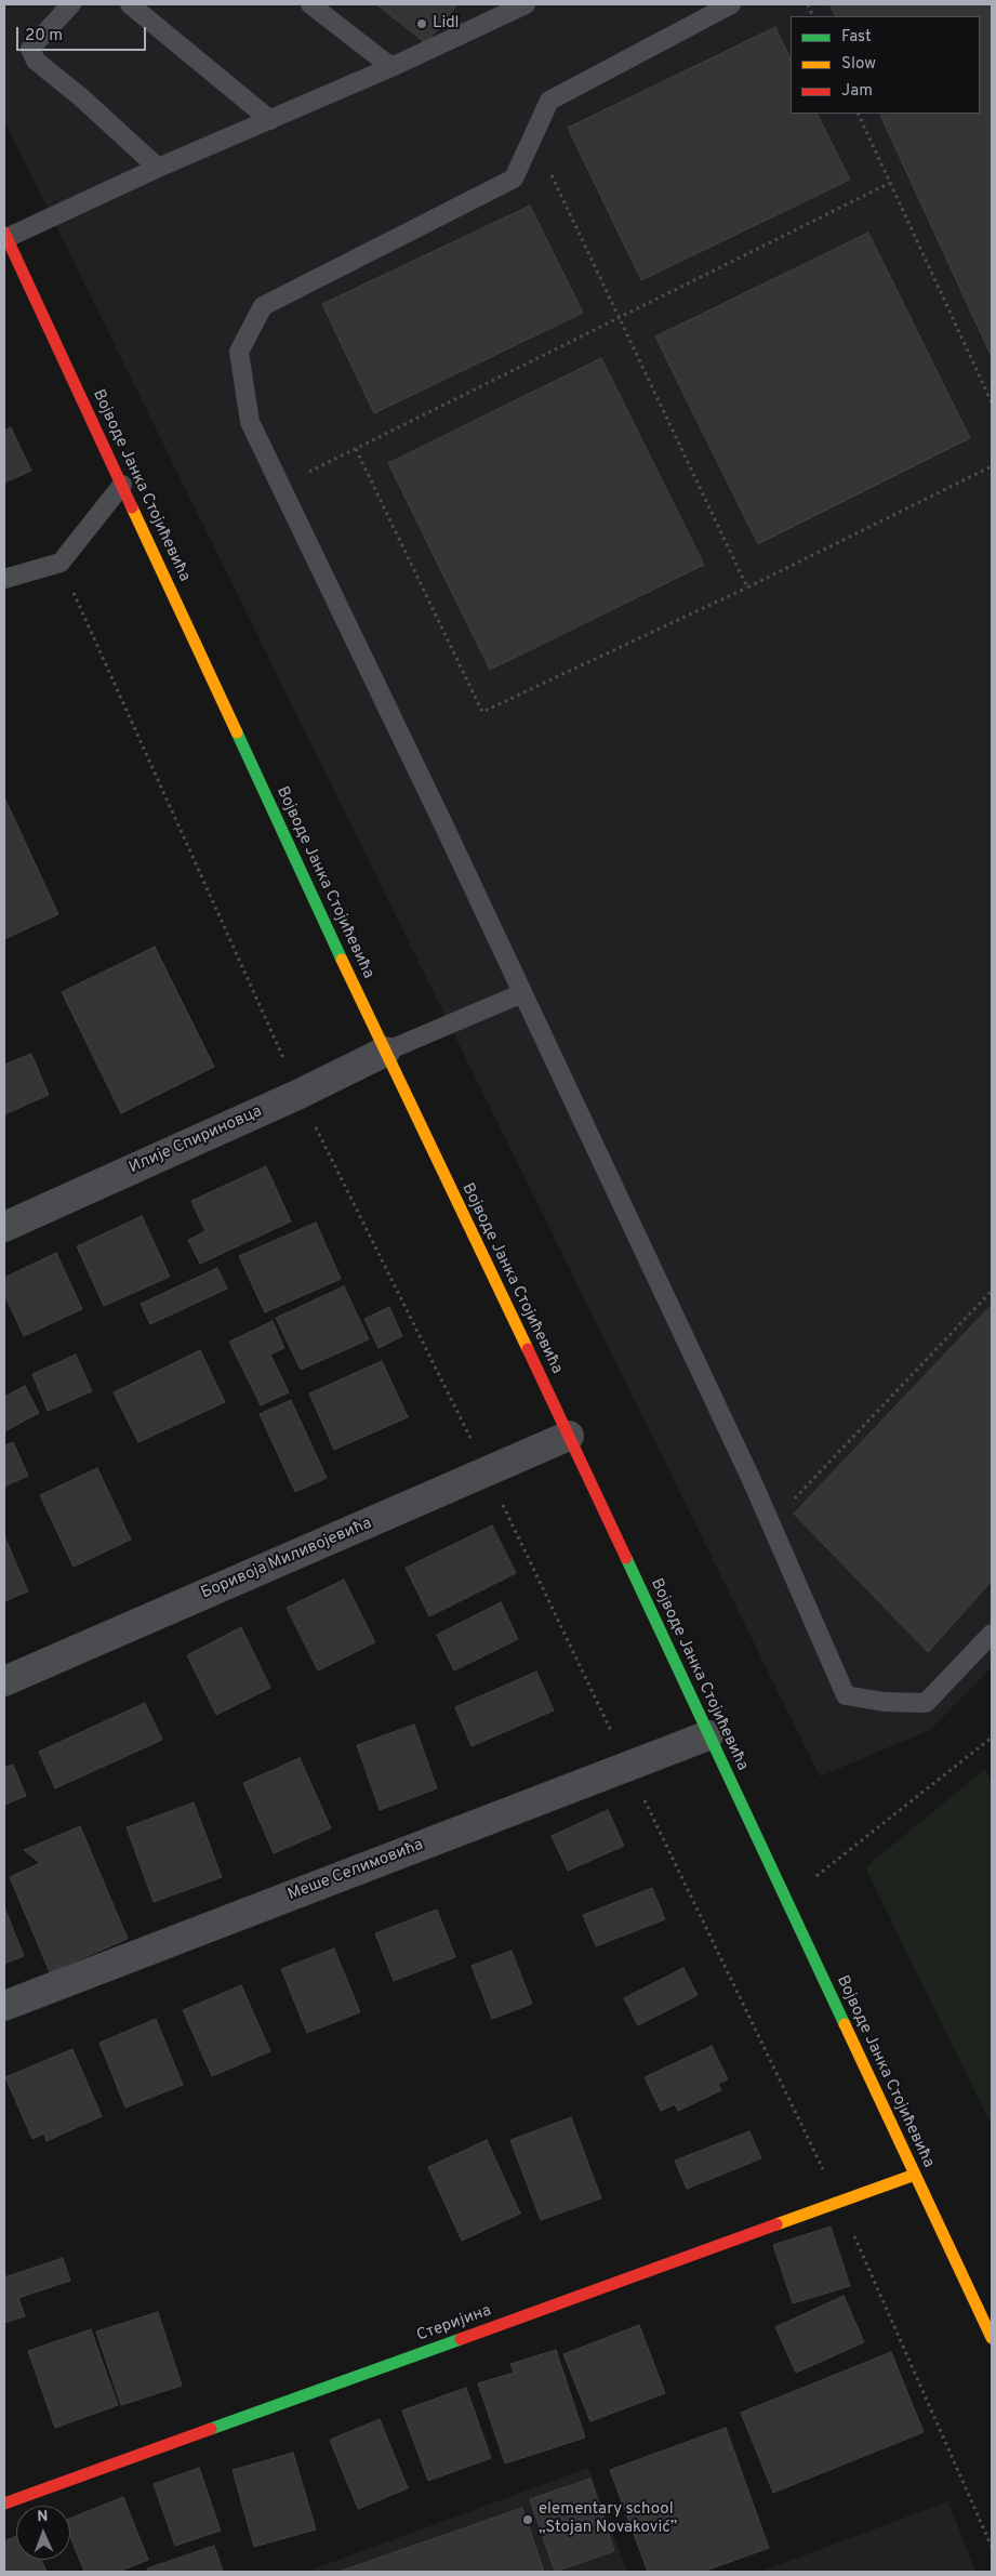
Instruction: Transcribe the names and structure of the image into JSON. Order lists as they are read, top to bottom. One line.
{"streets":{"street":["Војводе Јанка Стојићевића","Илије Спириновца","Боривоја Миливојевића","Меше Селимовића","Стеријина"]},"crossings":[["Војводе Јанка Стојићевића","Илије Спириновца"],["Војводе Јанка Стојићевића","Боривоја Миливојевића"],["Војводе Јанка Стојићевића","Меше Селимовића"],["Војводе Јанка Стојићевића","Стеријина"]],"places":["Lidl","elementary school „Stojan Novaković”"],"legend":["Fast","Slow","Jam"],"scale_bar":"20 m","north":"top"}
